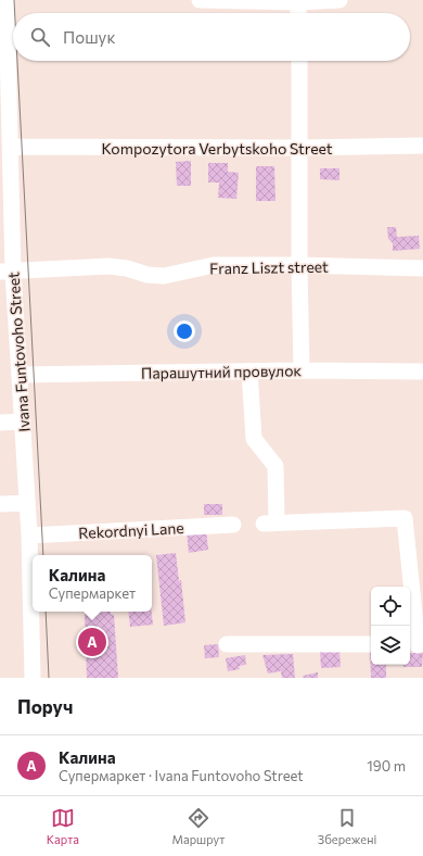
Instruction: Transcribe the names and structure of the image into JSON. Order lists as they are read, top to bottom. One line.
{"streets":{"street":["Kompozytora Verbytskoho Street","Franz Liszt street","Ivana Funtovoho Street","Парашутний провулок","Rekordnyi Lane"]},"crossings":[["Kompozytora Verbytskoho Street","Ivana Funtovoho Street"],["Franz Liszt street","Ivana Funtovoho Street"],["Ivana Funtovoho Street","Парашутний провулок"],["Ivana Funtovoho Street","Rekordnyi Lane"]],"page":{"search":"Пошук","popup":["Калина","Супермаркет"],"pins":"A","heading":"Поруч","list":[{"mark":"A","name":"Калина","note":"Супермаркет · Ivana Funtovoho Street","value":"190 m"}],"nav":["Карта","Маршрут","Збережені"]}}
